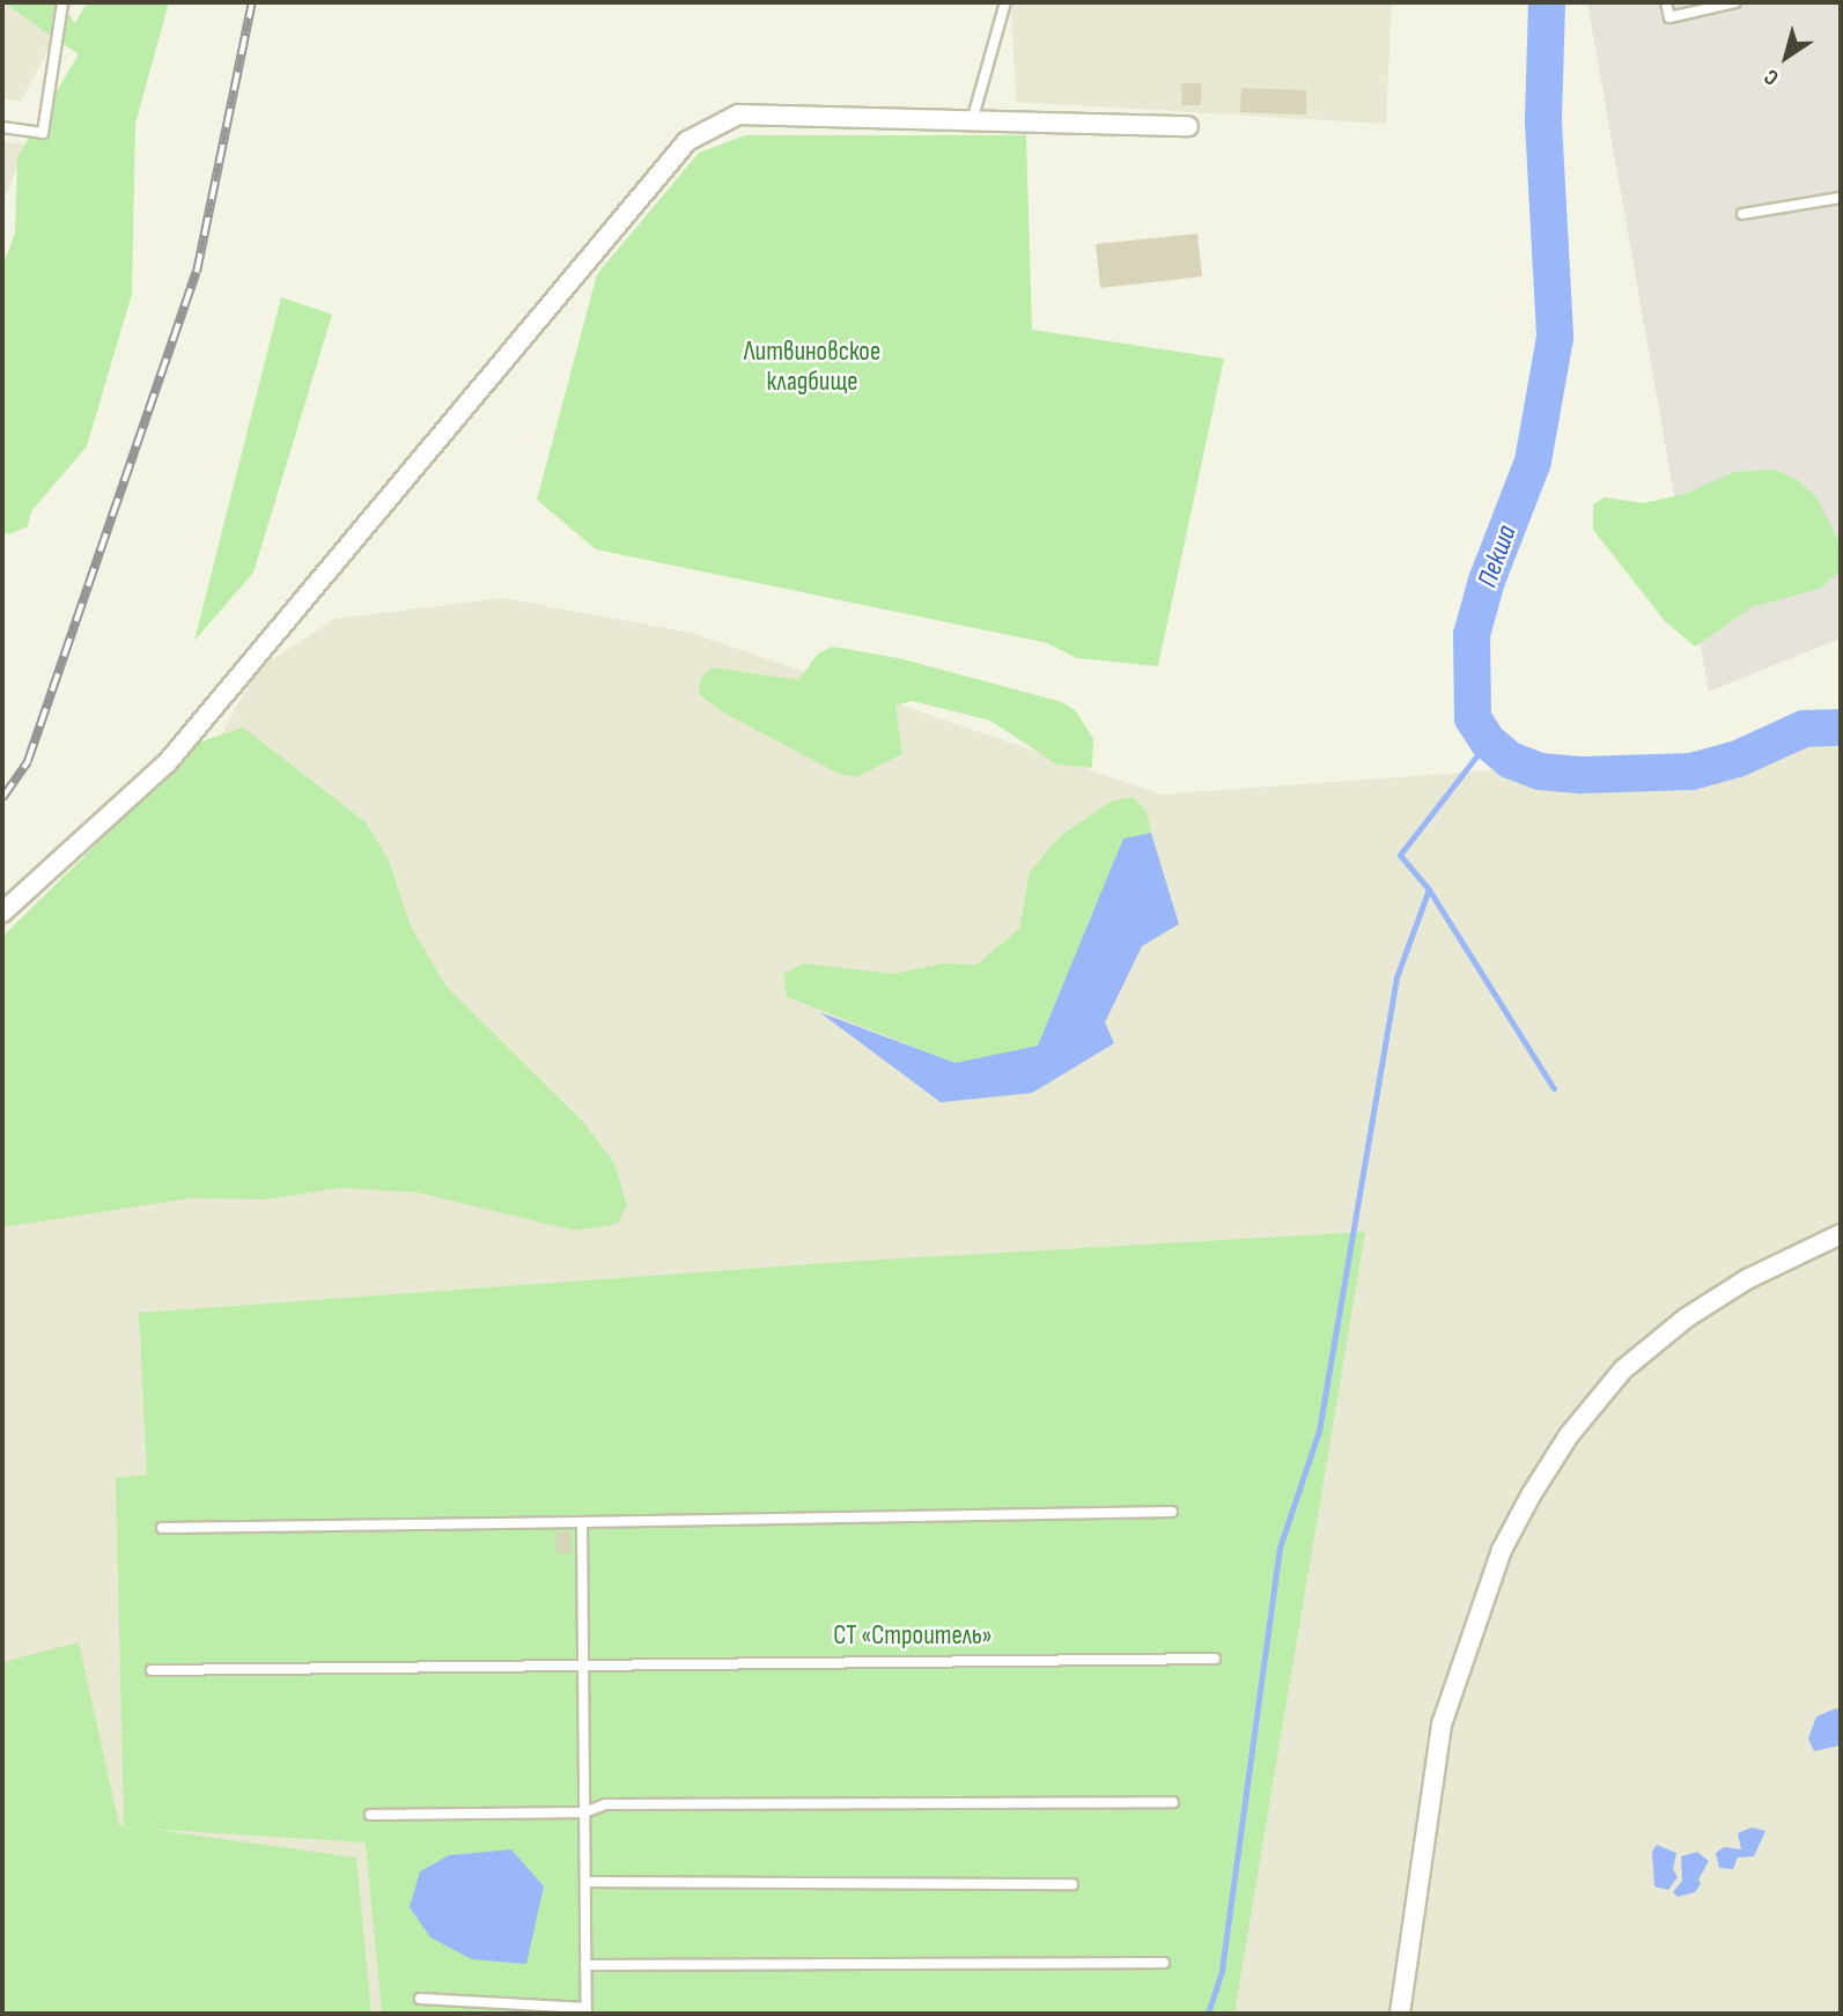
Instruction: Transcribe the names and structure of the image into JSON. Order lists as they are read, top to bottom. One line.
{"water":["Пекша"],"parks":["Литвиновское кладбище","СТ «Строитель»"],"north":"bottom left"}
